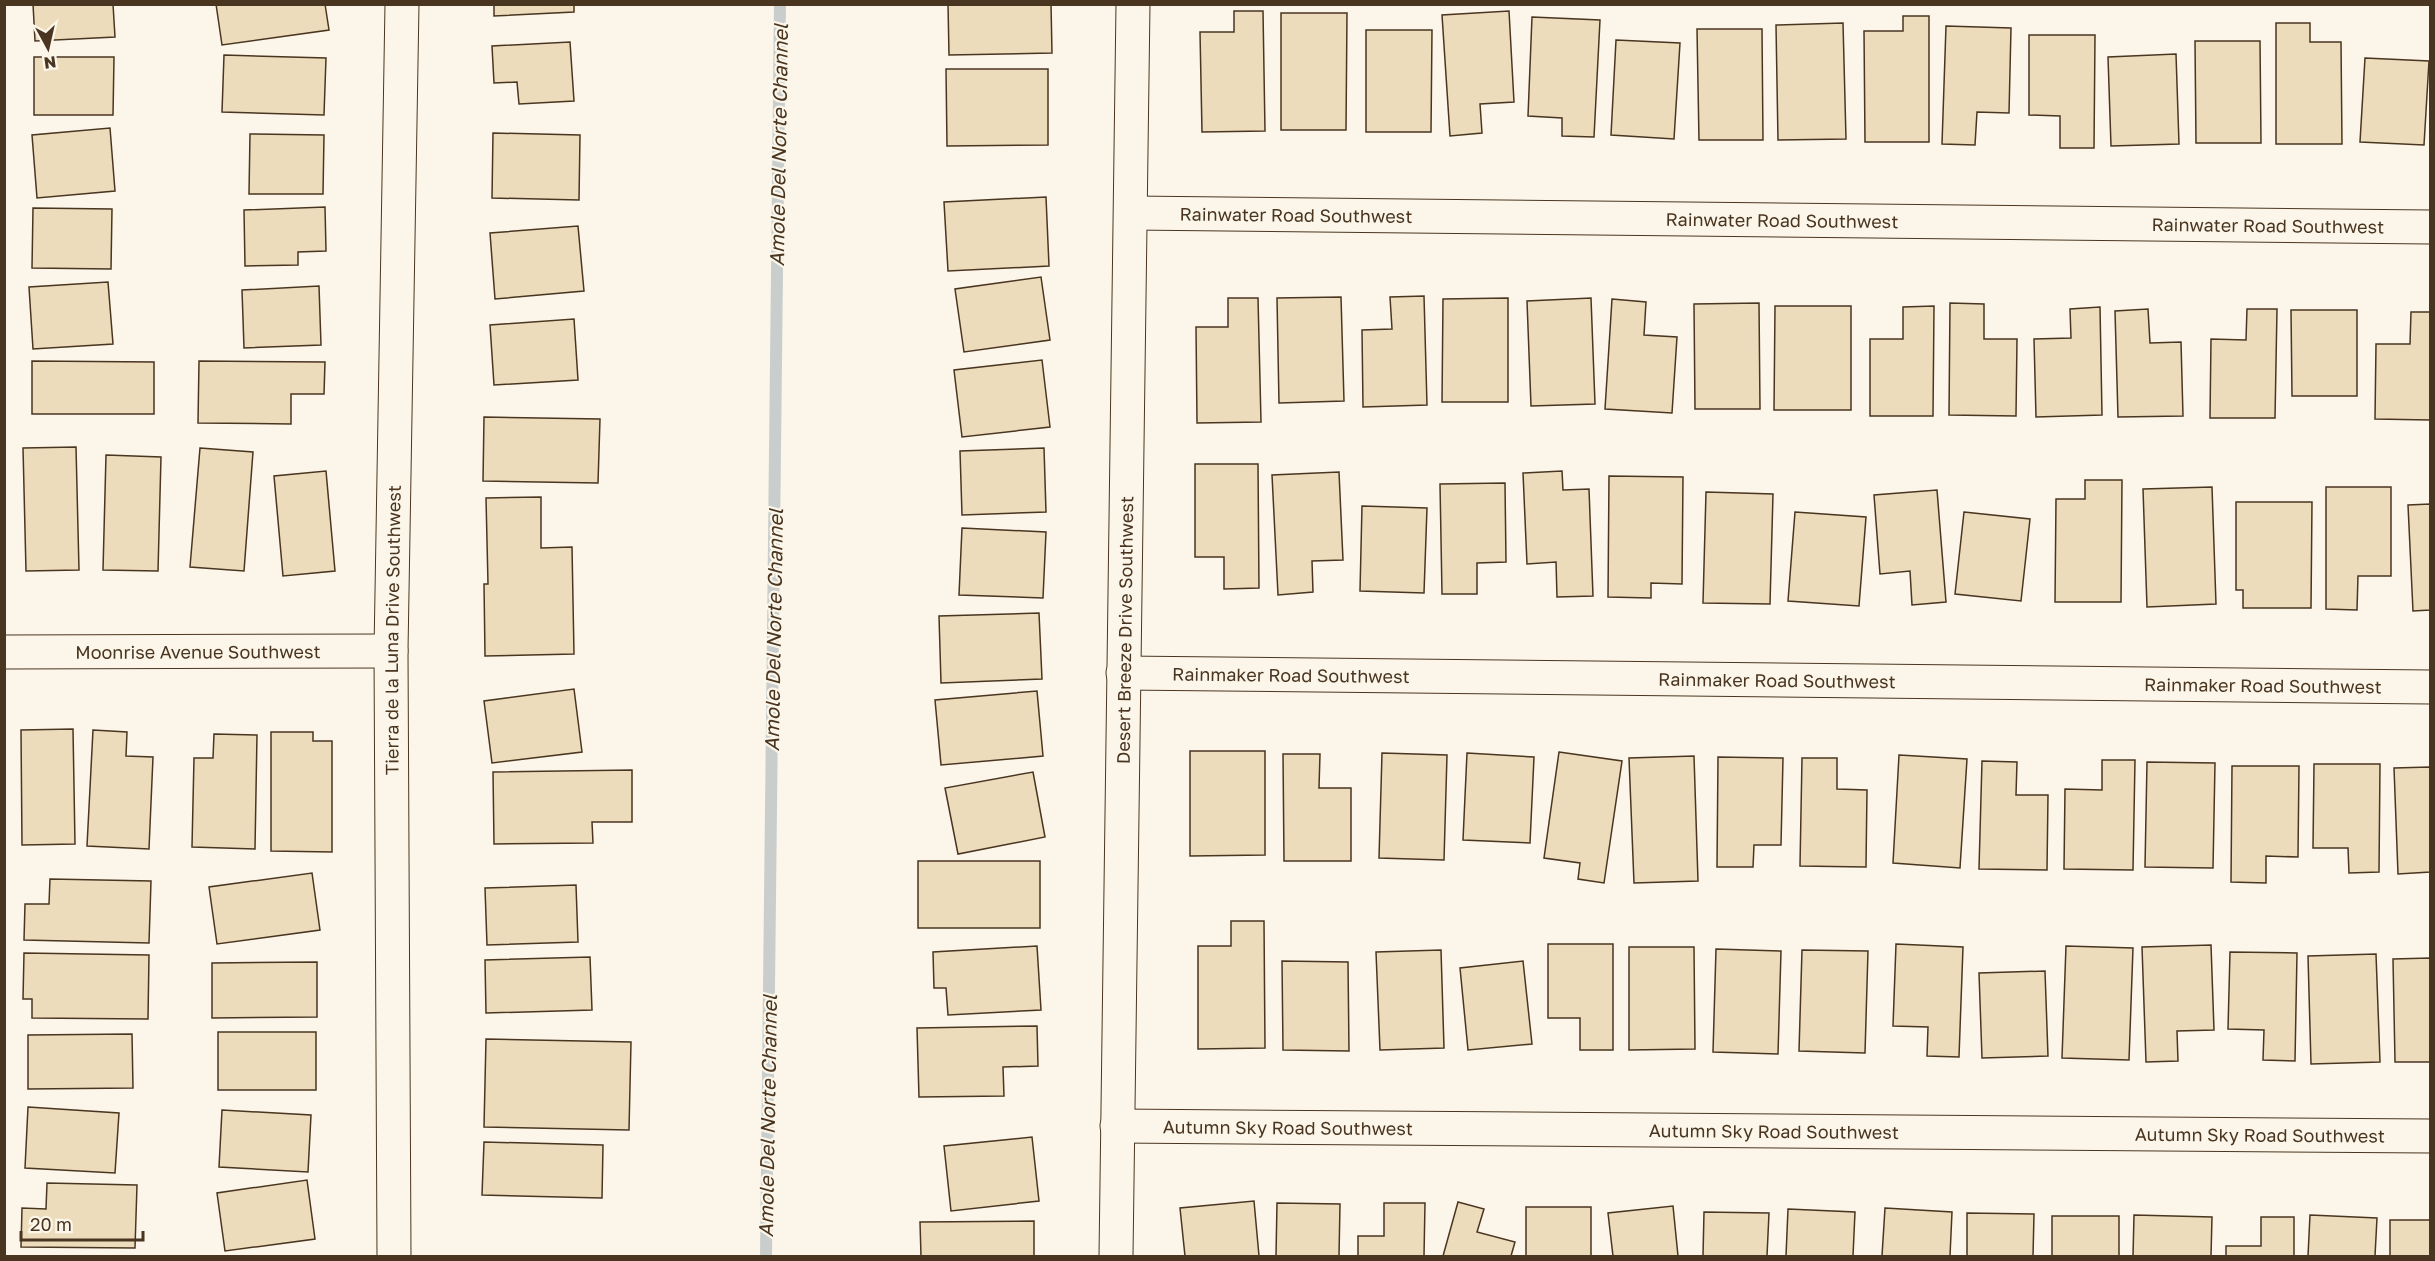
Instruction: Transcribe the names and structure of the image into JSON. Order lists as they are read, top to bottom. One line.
{"streets":{"street":["Rainwater Road Southwest","Tierra de la Luna Drive Southwest","Desert Breeze Drive Southwest","Moonrise Avenue Southwest","Rainmaker Road Southwest","Autumn Sky Road Southwest"]},"crossings":[["Rainwater Road Southwest","Desert Breeze Drive Southwest"],["Tierra de la Luna Drive Southwest","Moonrise Avenue Southwest"],["Desert Breeze Drive Southwest","Rainmaker Road Southwest"],["Desert Breeze Drive Southwest","Autumn Sky Road Southwest"]],"water":["Amole Del Norte Channel"],"scale_bar":"20 m","north":"bottom"}
